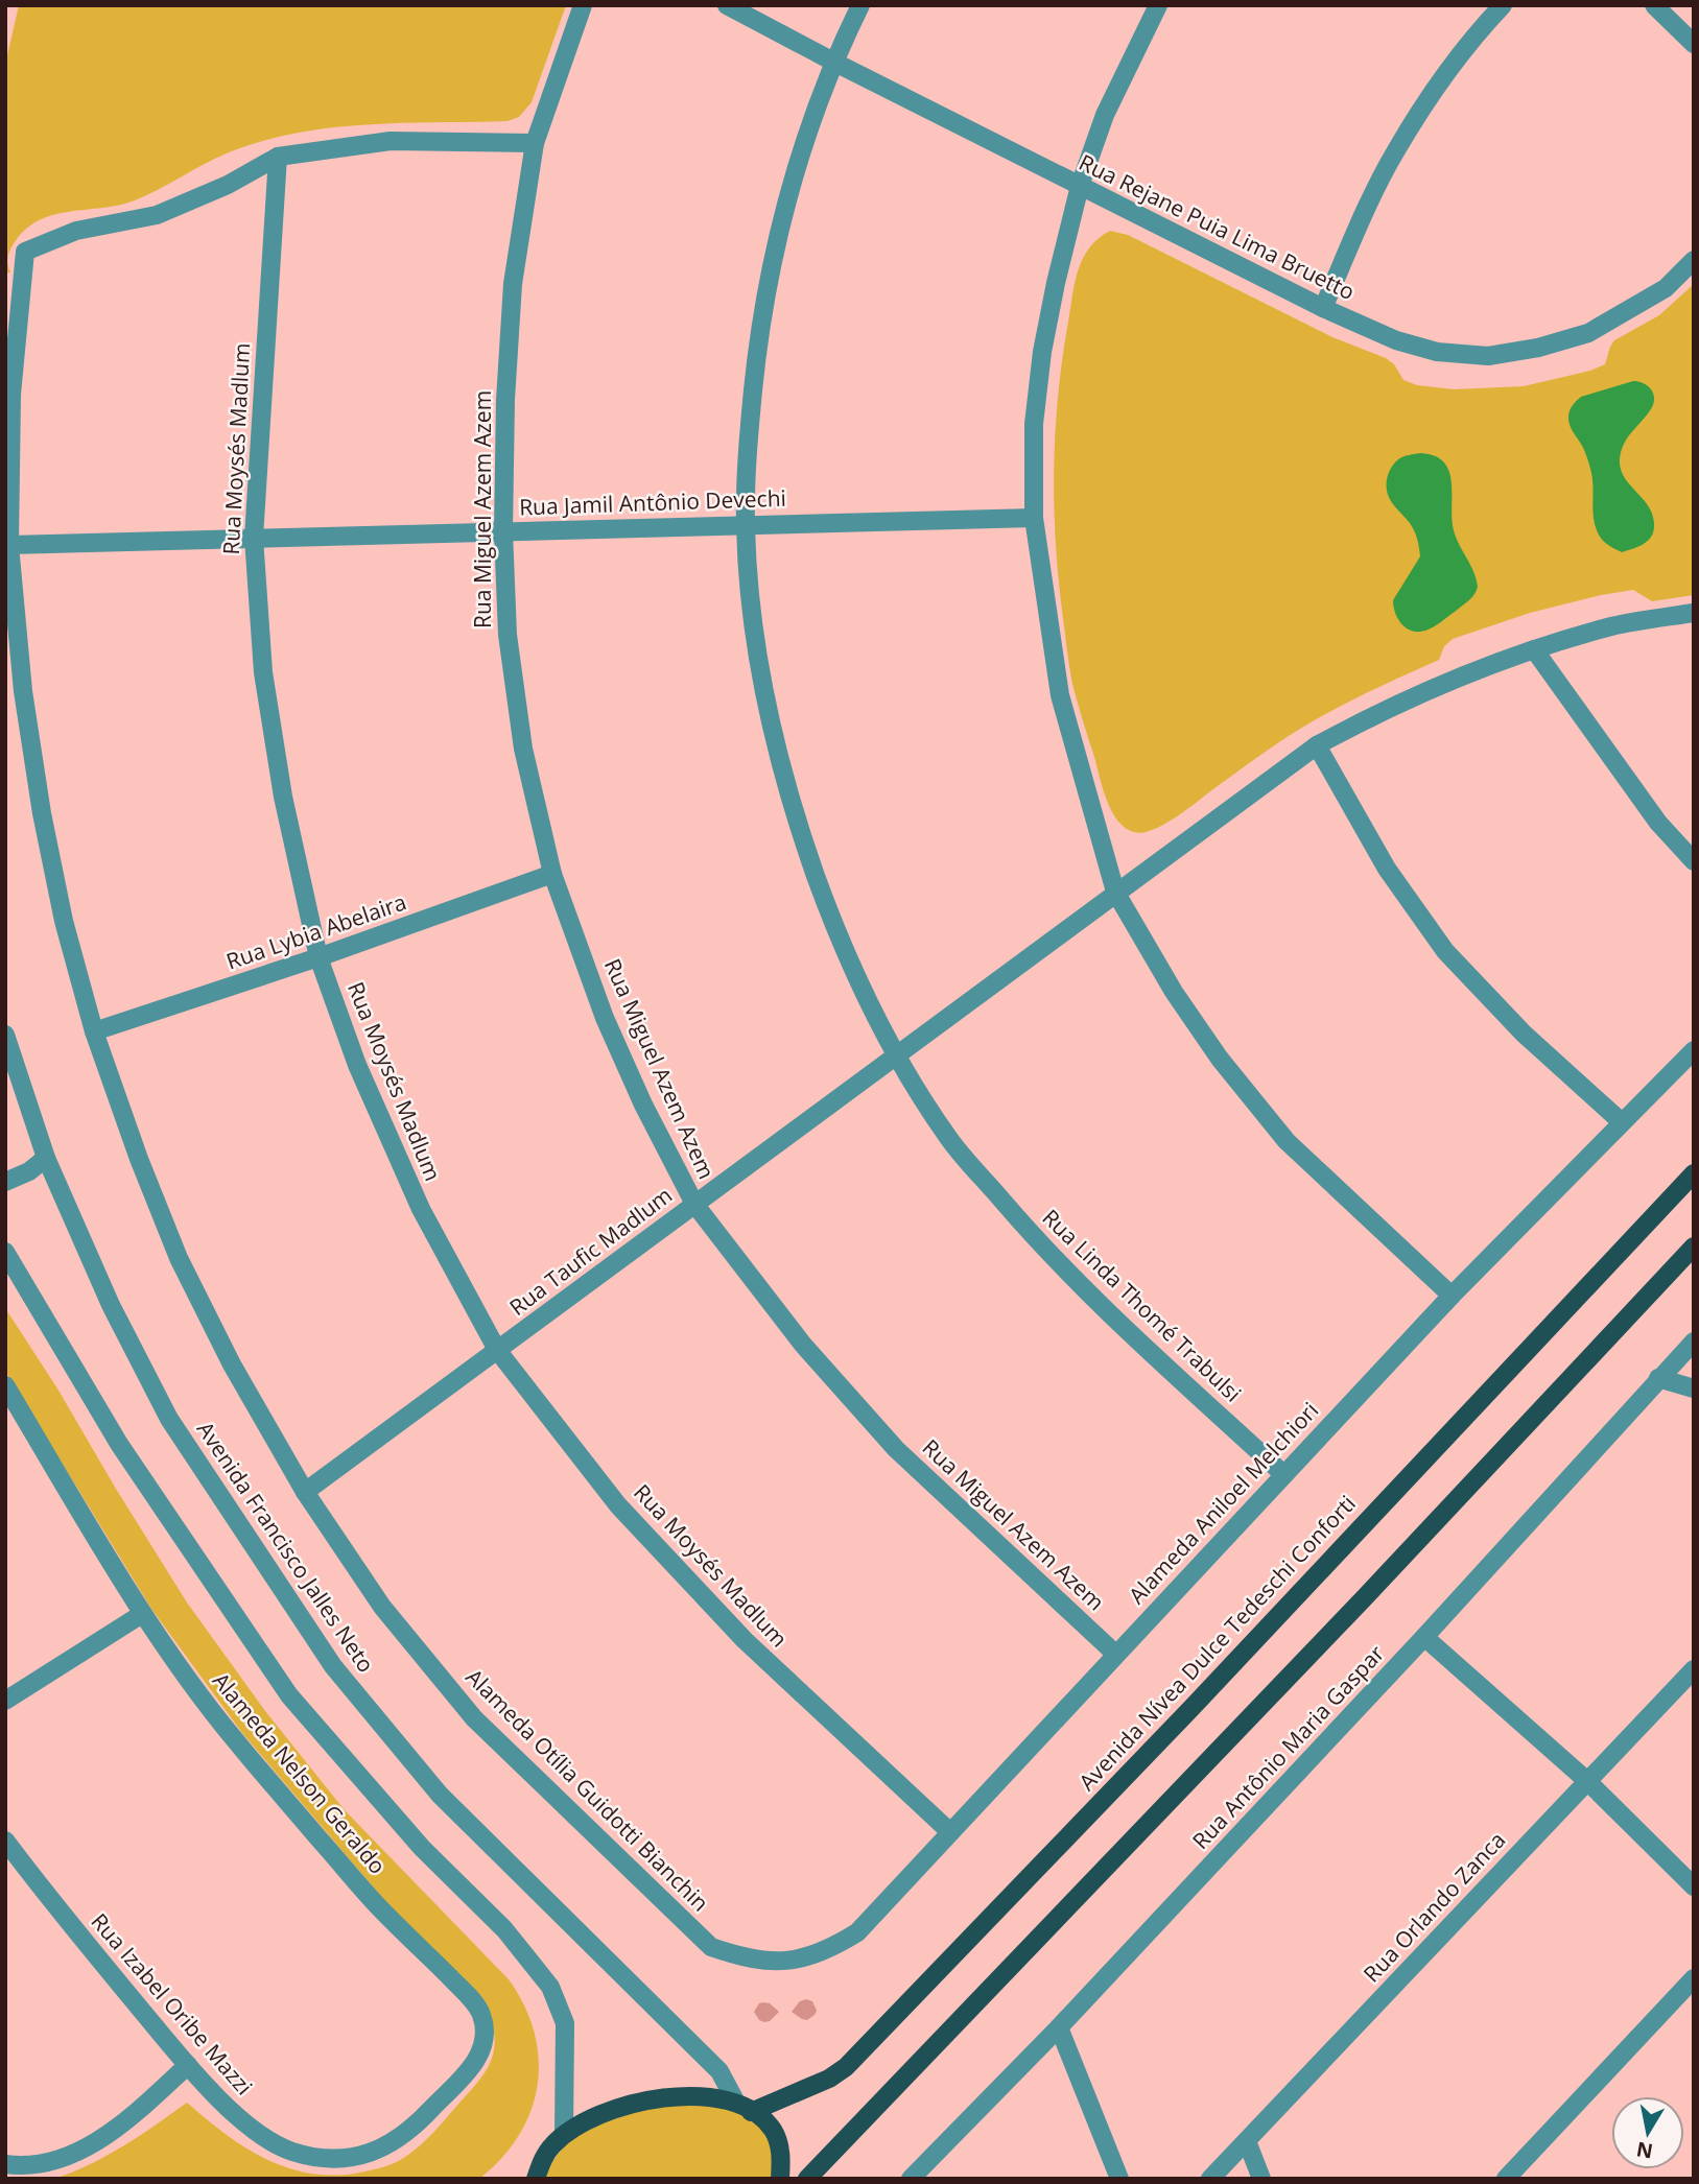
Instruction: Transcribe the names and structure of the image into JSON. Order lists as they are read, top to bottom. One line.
{"streets":{"main road":["Avenida Nívea Dulce Tedeschi Conforti"],"street":["Rua Rejane Puia Lima Bruetto","Rua Moysés Madlum","Rua Jamil Antônio Devechi","Rua Miguel Azem Azem","Rua Lybia Abelaira","Rua Taufic Madlum","Rua Linda Thomé Trabulsi","Alameda Aniloel Melchiori","Avenida Francisco Jalles Neto","Rua Antônio Maria Gaspar","Alameda Nelson Geraldo","Alameda Otília Guidotti Bianchin","Rua Orlando Zanca","Rua Izabel Oribe Mazzi"]},"crossings":[["Rua Rejane Puia Lima Bruetto","Rua Linda Thomé Trabulsi"],["Rua Moysés Madlum","Rua Jamil Antônio Devechi"],["Rua Moysés Madlum","Rua Lybia Abelaira"],["Rua Moysés Madlum","Rua Taufic Madlum"],["Rua Moysés Madlum","Alameda Aniloel Melchiori"],["Rua Moysés Madlum","Alameda Otília Guidotti Bianchin"],["Rua Jamil Antônio Devechi","Rua Miguel Azem Azem"],["Rua Jamil Antônio Devechi","Rua Linda Thomé Trabulsi"],["Rua Jamil Antônio Devechi","Alameda Otília Guidotti Bianchin"],["Rua Miguel Azem Azem","Rua Lybia Abelaira"],["Rua Miguel Azem Azem","Rua Taufic Madlum"],["Rua Miguel Azem Azem","Alameda Aniloel Melchiori"],["Rua Lybia Abelaira","Alameda Otília Guidotti Bianchin"],["Rua Taufic Madlum","Rua Linda Thomé Trabulsi"],["Rua Taufic Madlum","Alameda Otília Guidotti Bianchin"],["Rua Linda Thomé Trabulsi","Alameda Aniloel Melchiori"],["Alameda Aniloel Melchiori","Alameda Otília Guidotti Bianchin"],["Avenida Francisco Jalles Neto","Avenida Nívea Dulce Tedeschi Conforti"],["Alameda Nelson Geraldo","Rua Izabel Oribe Mazzi"]],"north":"bottom"}
